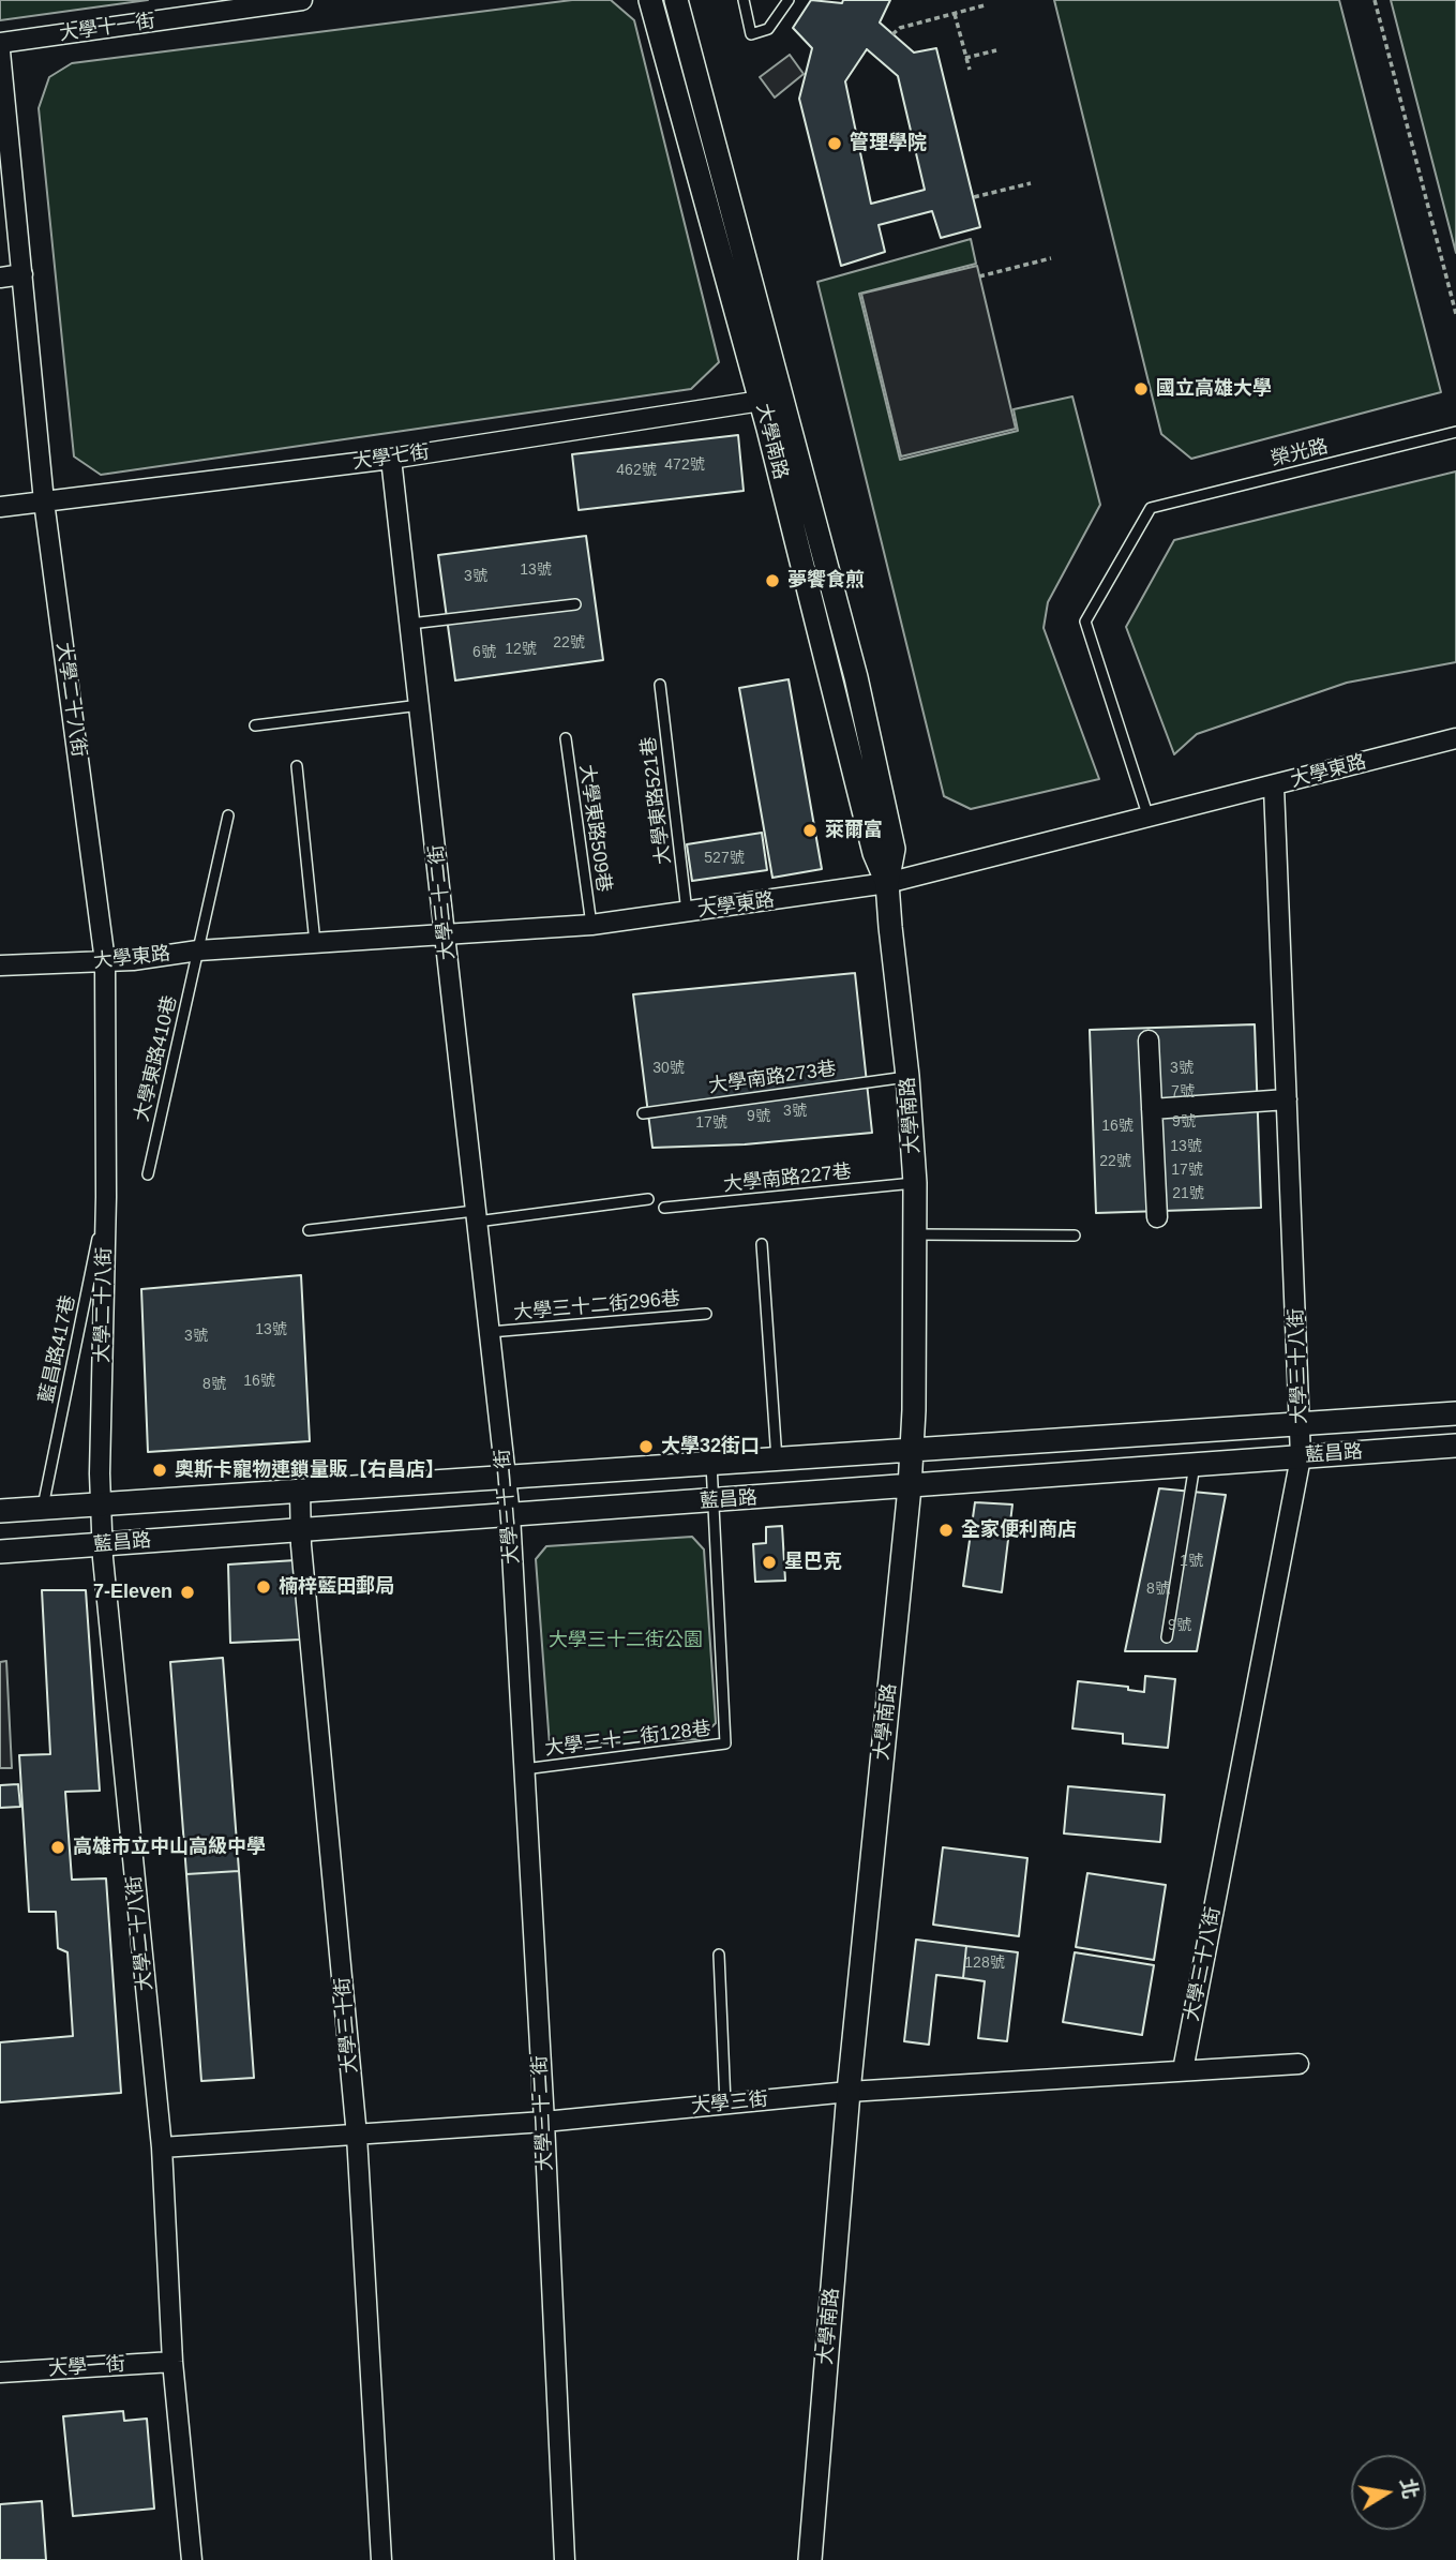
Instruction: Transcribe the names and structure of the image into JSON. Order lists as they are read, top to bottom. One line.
{"streets":{"street":["大學十一街","大學南路","大學七街","大學二十八街","大學東路","大學三十二街","大學三十八街","藍昌路","大學三十街","大學三街","大學一街"],"lane":["榮光路","大學東路521巷","大學東路509巷","大學東路410巷","大學南路273巷","大學南路227巷","大學三十二街296巷","藍昌路417巷","大學三十二街128巷"]},"crossings":[["大學南路","大學七街"],["大學南路","大學東路"],["大學南路","大學南路273巷"],["大學南路","大學南路227巷"],["大學南路","藍昌路"],["大學南路","大學三街"],["榮光路","大學東路"],["大學七街","大學二十八街"],["大學七街","大學三十二街"],["大學二十八街","大學東路"],["大學二十八街","藍昌路417巷"],["大學二十八街","藍昌路"],["大學二十八街","大學三街"],["大學二十八街","大學一街"],["大學東路","大學東路521巷"],["大學東路","大學東路509巷"],["大學東路","大學三十二街"],["大學東路","大學東路410巷"],["大學東路","大學三十八街"],["大學三十二街","大學三十二街296巷"],["大學三十二街","藍昌路"],["大學三十二街","大學三十二街128巷"],["大學三十二街","大學三街"],["藍昌路417巷","藍昌路"],["大學三十八街","藍昌路"],["大學三十八街","大學三街"],["藍昌路","大學三十二街128巷"],["藍昌路","大學三十街"],["大學三十街","大學三街"]],"parks":["大學三十二街公園"],"places":["管理學院","國立高雄大學","夢饗食煎","萊爾富","大學32街口","奧斯卡寵物連鎖量販【右昌店】","全家便利商店","星巴克","楠梓藍田郵局","7-Eleven","高雄市立中山高級中學"],"house_numbers":["472號","462號","13號","3號","22號","12號","6號","527號","30號","3號","7號","3號","9號","9號","17號","16號","13號","22號","17號","21號","13號","3號","16號","8號","1號","8號","9號","128號"],"north":"right"}
